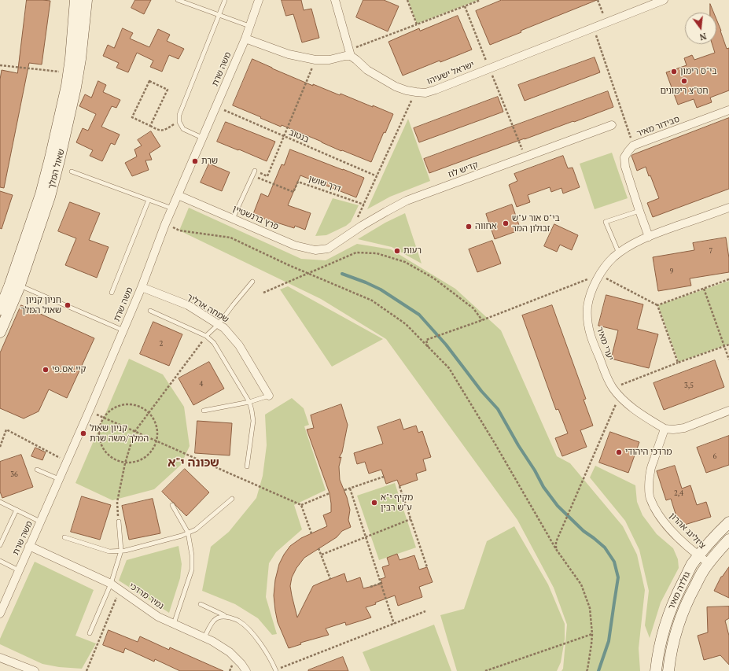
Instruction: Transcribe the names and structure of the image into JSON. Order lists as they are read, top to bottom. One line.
{"streets":{"street":["משה שרת","ישראל ישעיהו","סבידור מאיר","שאול המלך","קדיש לוז","פרץ ברנשטיין","שמחה ארליך","יערי מאיר","ציזלינג אהרון","גולדה מאיר","נמיר מרדכי"],"path":["בנטוב","דרך שושן"]},"crossings":[["משה שרת","בנטוב"],["משה שרת","פרץ ברנשטיין"],["משה שרת","שמחה ארליך"],["משה שרת","נמיר מרדכי"],["סבידור מאיר","יערי מאיר"],["קדיש לוז","פרץ ברנשטיין"],["יערי מאיר","ציזלינג אהרון"],["ציזלינג אהרון","גולדה מאיר"]],"districts":["שכונה י\"א"],"places":["בי\"ס רימון","חט\"צ רימונים","שרת","בי\"ס אור ע\"ש זבולון המר","אחווה","רעות","חניון קניון שאול המלך","קיי.אס.פי","קניון שאול המלך/משה שרת","מרדכי היהודי","מקיף י\"א ע\"ש רבין"],"house_numbers":["7","9","2","4","3,5","6","36","2,4"],"north":"bottom"}
